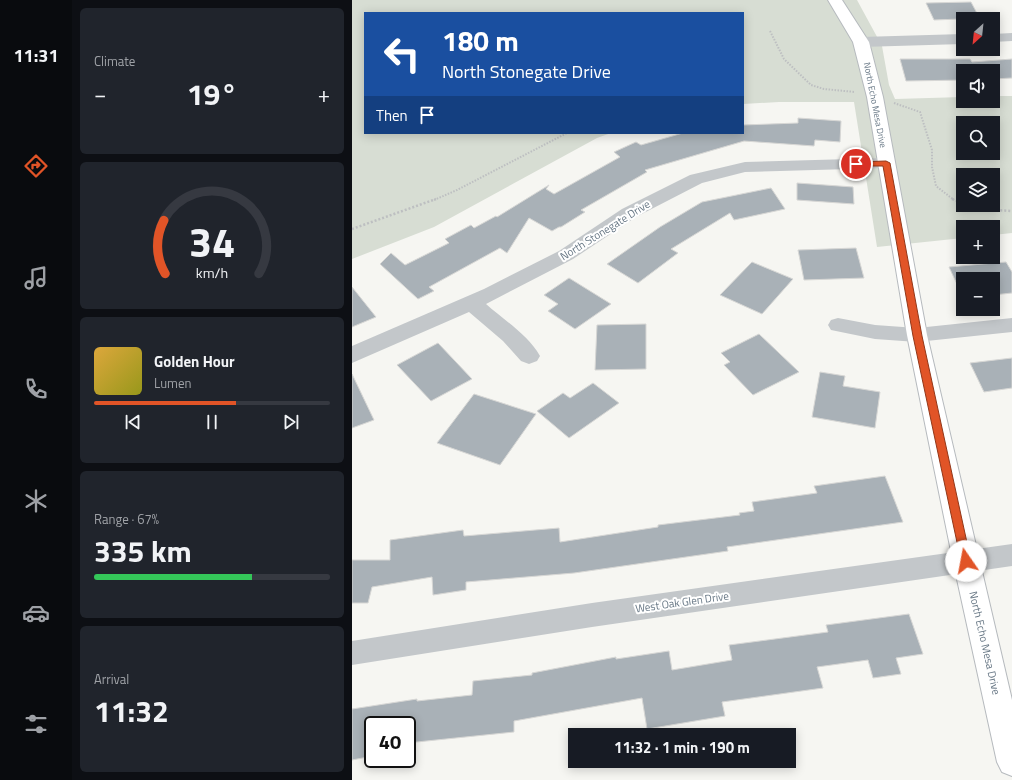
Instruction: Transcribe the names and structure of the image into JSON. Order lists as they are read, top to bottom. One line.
{"streets":{"street":["North Echo Mesa Drive","North Stonegate Drive","West Oak Glen Drive"]},"crossings":[["North Echo Mesa Drive","North Stonegate Drive"],["North Echo Mesa Drive","West Oak Glen Drive"]],"north":"bottom left","page":{"tabs":"11:31","tile":["Climate",["Range · 67%","335 km"],["Arrival","11:32"]],"map_buttons":["+","−"],"turn":["180 m","North Stonegate Drive"],"heat":["−","19°","+"],"then":"Then","song":["Golden Hour","Lumen"],"limit":"40","trip":"11:32 · 1 min · 190 m","gauge":["34","km/h"]}}
